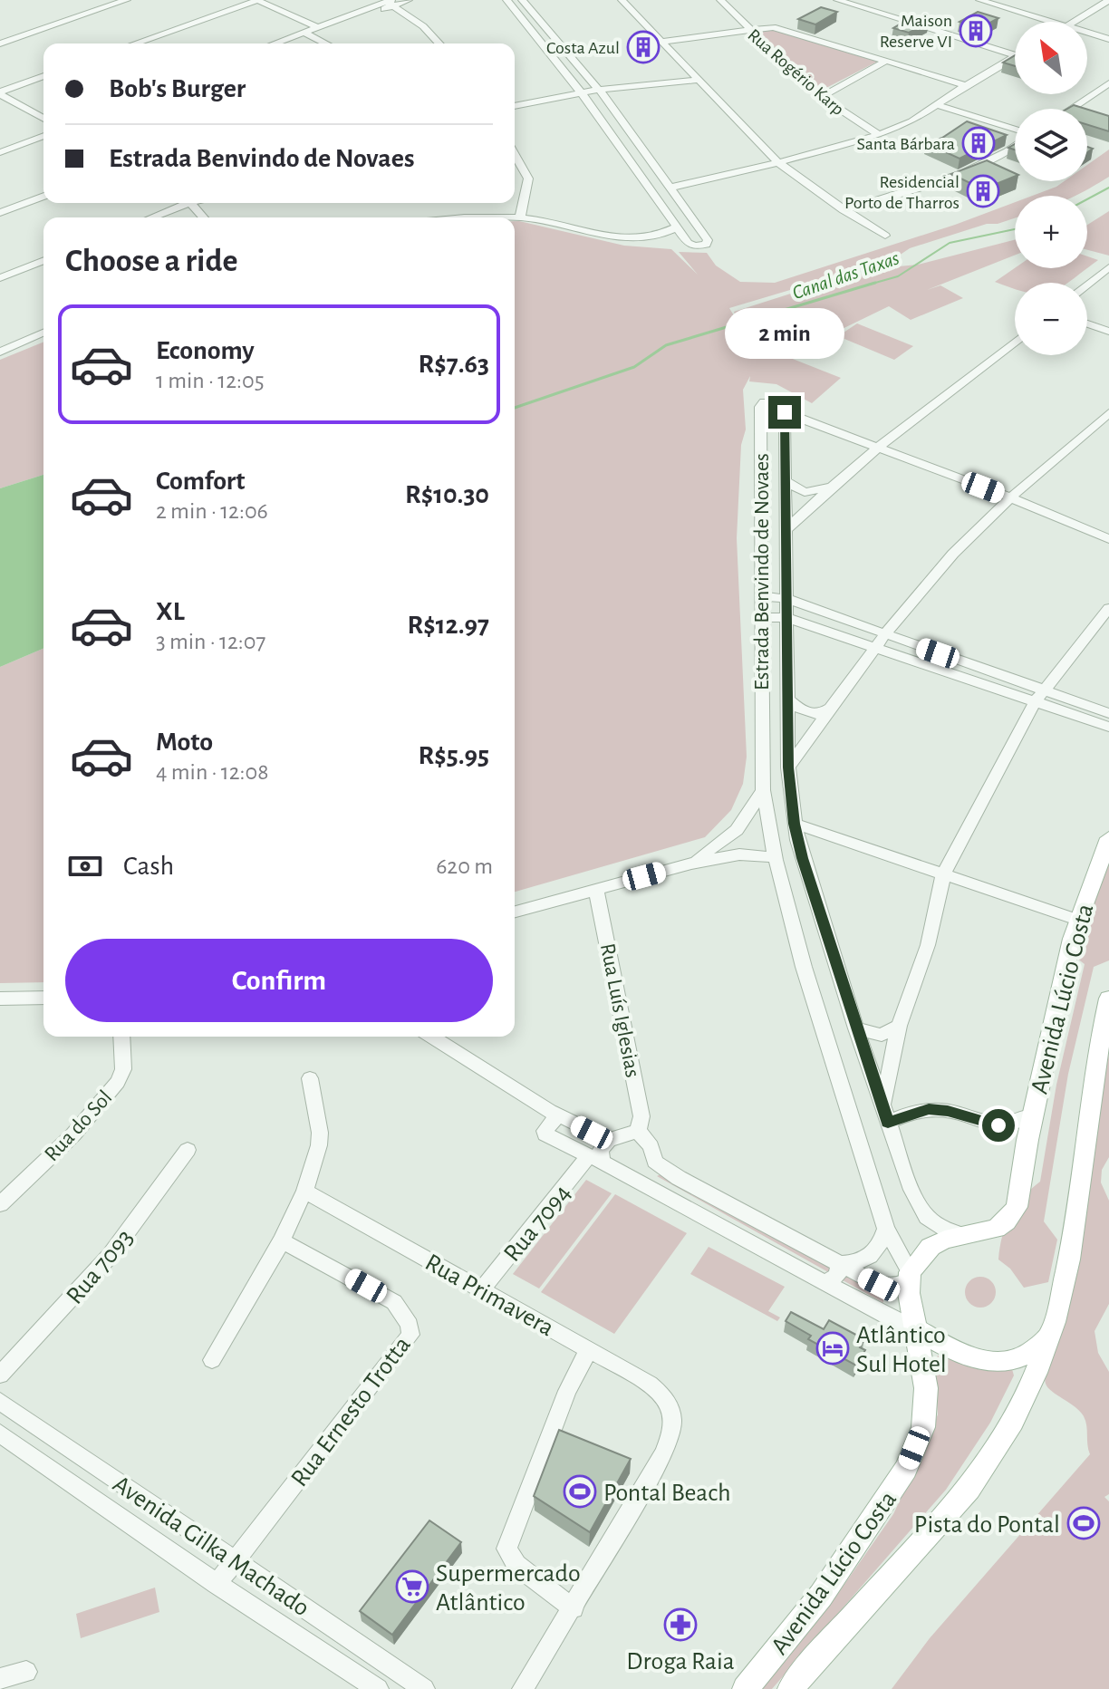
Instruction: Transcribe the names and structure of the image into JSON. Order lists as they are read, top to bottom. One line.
{"streets":{"main road":["Avenida Lúcio Costa"],"street":["Rua Rogério Karp","Estrada Benvindo de Novaes","Rua Luís Iglesias","Rua do Sol","Rua 7094","Rua 7093","Rua Primavera","Rua Ernesto Trotta","Avenida Gilka Machado"]},"crossings":[["Estrada Benvindo de Novaes","Avenida Lúcio Costa"],["Rua 7094","Rua Primavera"],["Rua Ernesto Trotta","Avenida Gilka Machado"]],"water":["Canal das Taxas"],"places":{"building":["Maison Reserve VI","Costa Azul","Santa Bárbara","Residencial Porto de Tharros"],"hotel":["Atlântico Sul Hotel"],"sports":["Pontal Beach","Pista do Pontal"],"supermarket":["Supermercado Atlântico"],"pharmacy":["Droga Raia"]},"north":"top left","page":{"map_buttons":["+","−"],"banner":["Bob's Burger","Estrada Benvindo de Novaes"],"heading":"Choose a ride","list":[{"name":"Economy","note":"1 min · 12:05","value":"R$7.63"},{"name":"Comfort","note":"2 min · 12:06","value":"R$10.30"},{"name":"XL","note":"3 min · 12:07","value":"R$12.97"},{"name":"Moto","note":"4 min · 12:08","value":"R$5.95"}],"bubble":"2 min","pay":["Cash","620 m"],"buttons":"Confirm"}}
